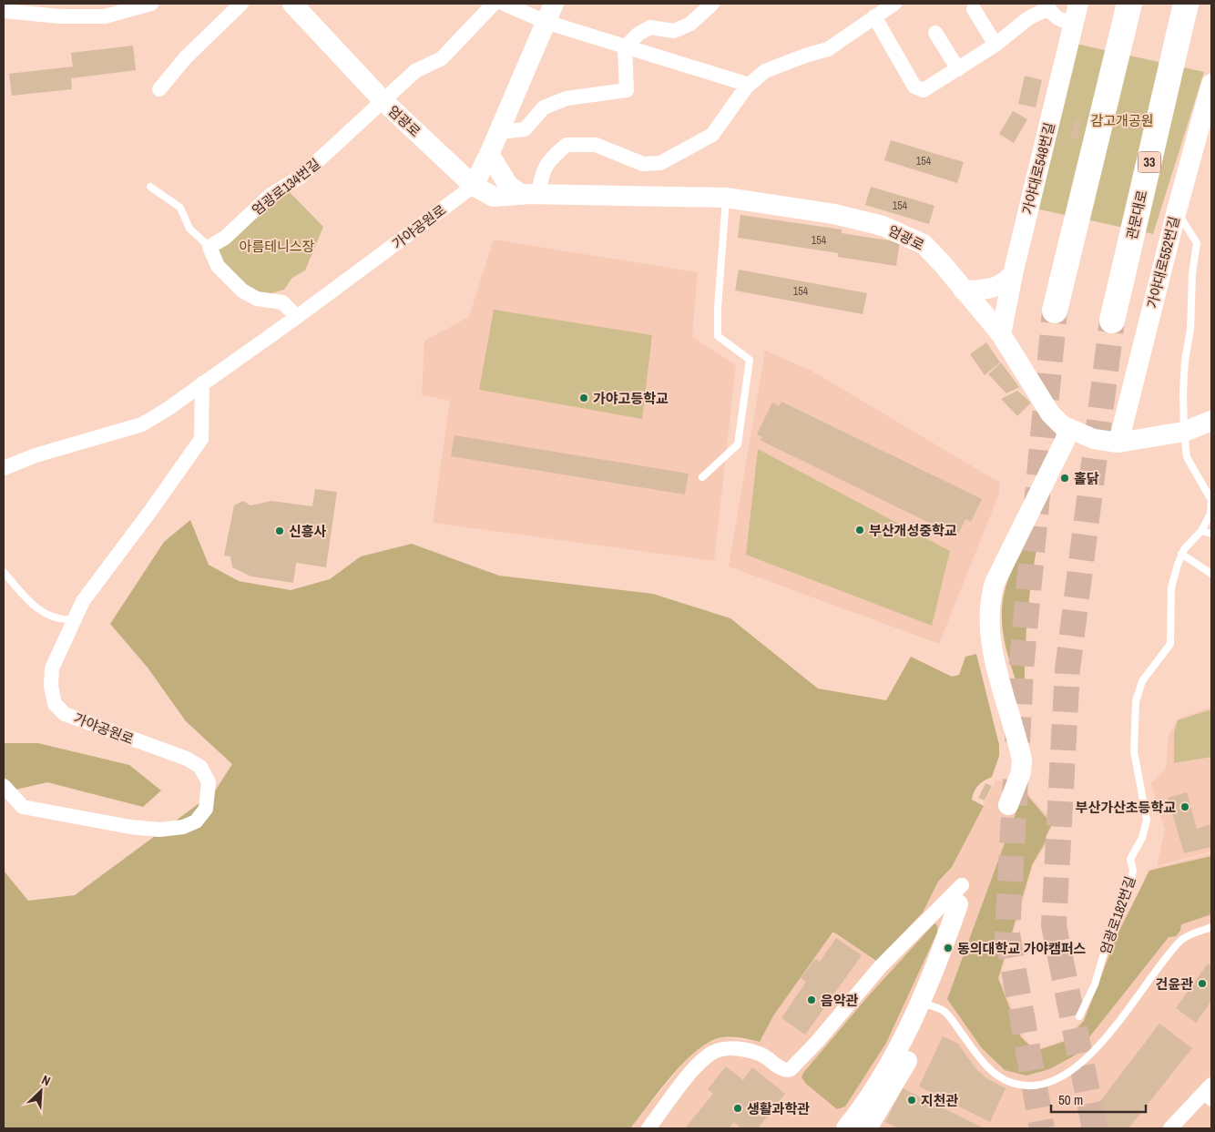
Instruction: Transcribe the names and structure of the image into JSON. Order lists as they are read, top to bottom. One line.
{"streets":{"highway":["33","관문대로"],"street":["엄광로","가야대로548번길","엄광로134번길","가야공원로","가야대로552번길"],"lane":["엄광로182번길"]},"crossings":[["엄광로","가야대로548번길"],["엄광로","엄광로134번길"],["엄광로","가야공원로"]],"parks":["감고개공원","아름테니스장"],"places":["가야고등학교","홀닭","부산개성중학교","신흥사","부산가산초등학교","동의대학교 가야캠퍼스","건윤관","음악관","지천관","생활과학관"],"house_numbers":["154","154","154","154"],"scale_bar":"50 m","north":"top right"}
